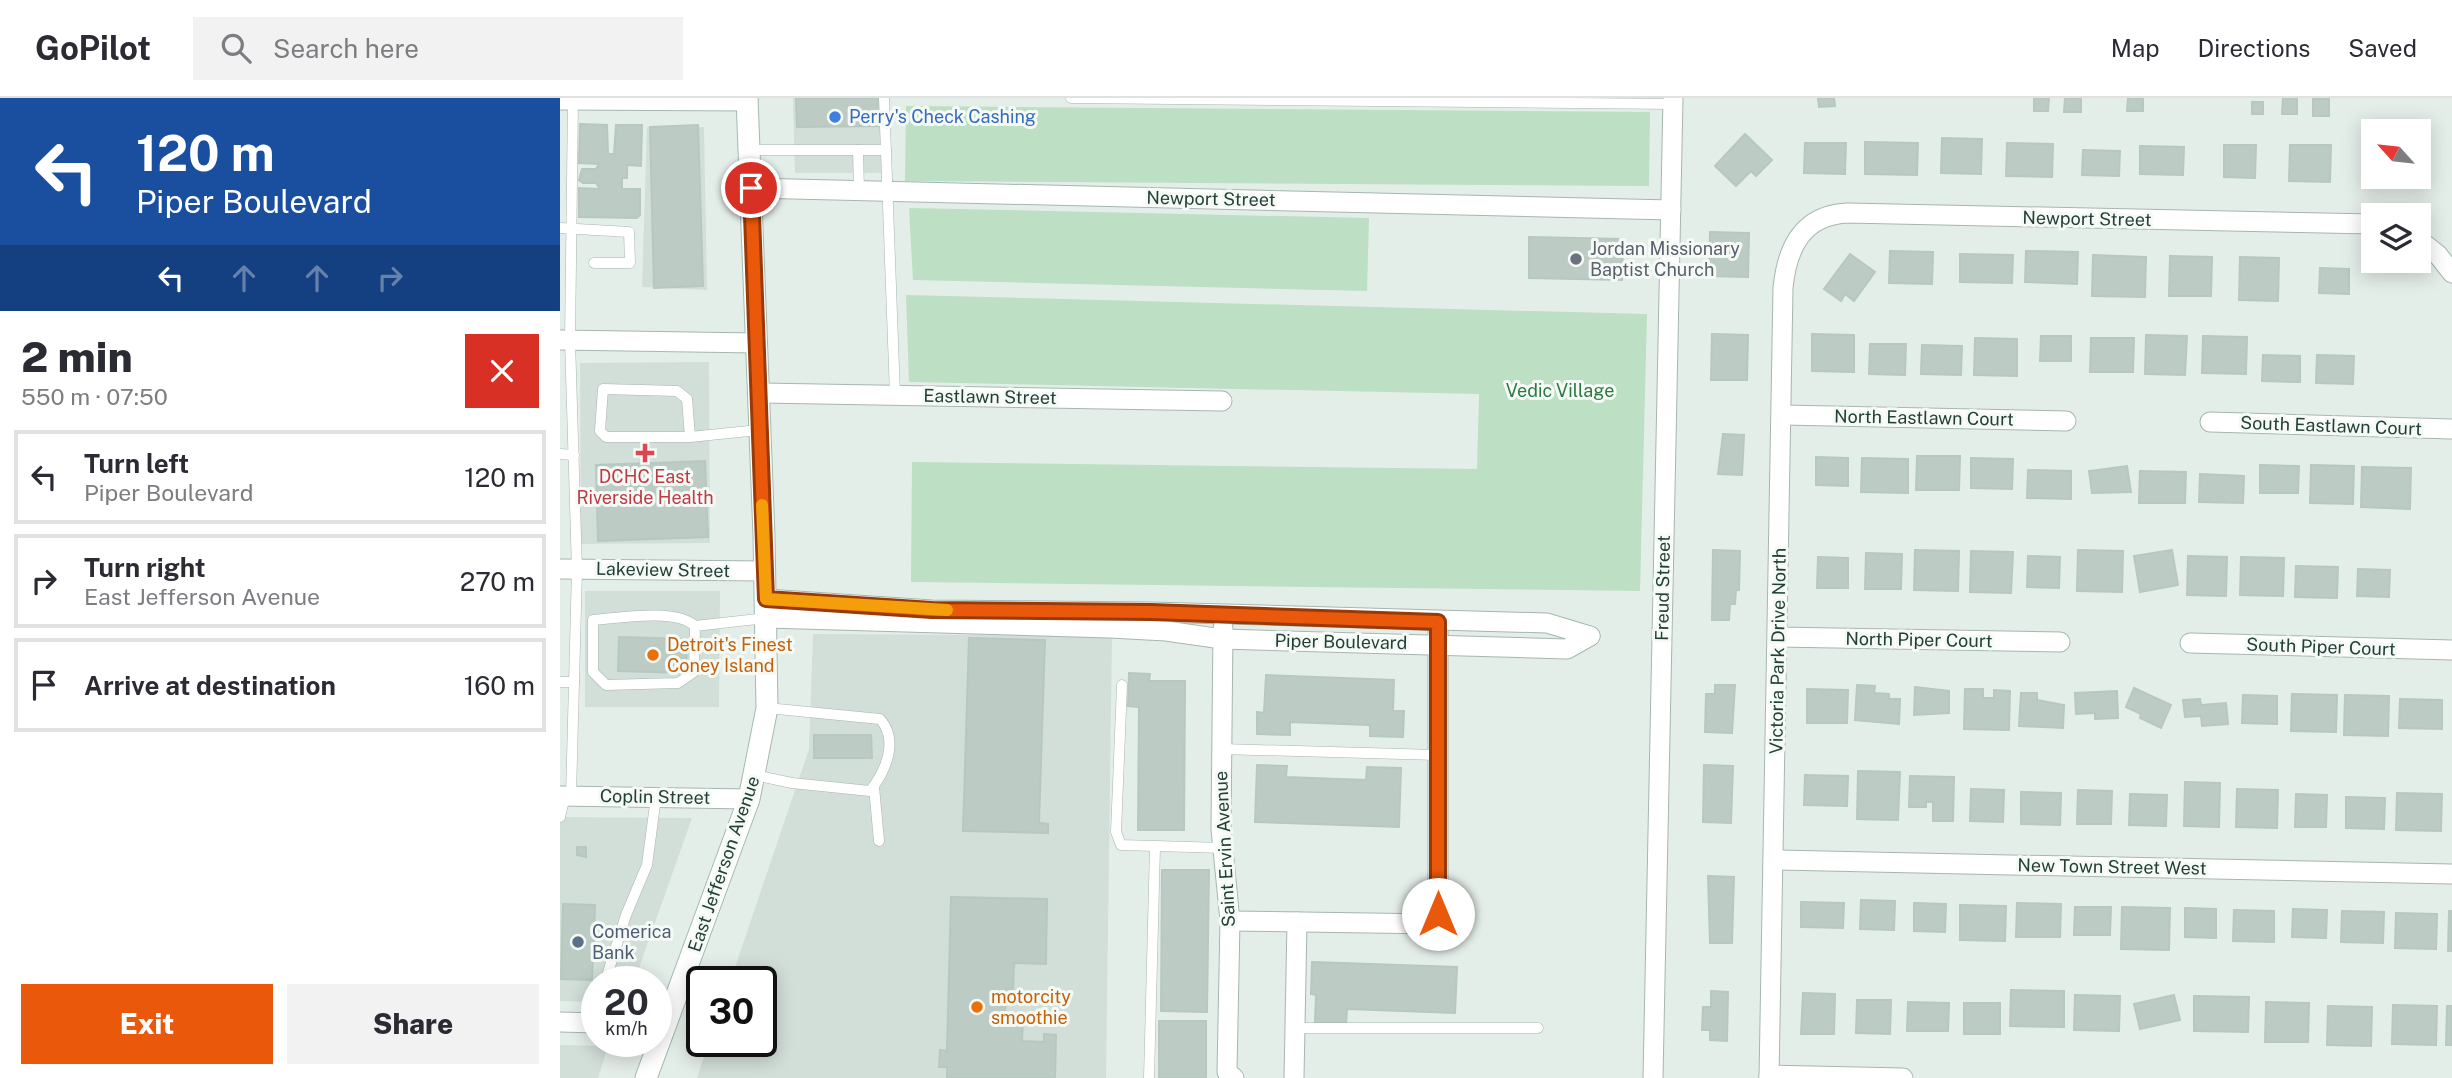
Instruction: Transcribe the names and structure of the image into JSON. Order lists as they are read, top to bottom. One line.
{"streets":{"main road":["East Jefferson Avenue"],"street":["Newport Street","Eastlawn Street","North Eastlawn Court","South Eastlawn Court","Lakeview Street","Freud Street","North Piper Court","Piper Boulevard","South Piper Court","Victoria Park Drive North","Coplin Street","Saint Ervin Avenue","New Town Street West"]},"crossings":[["Newport Street","Freud Street"],["Newport Street","Victoria Park Drive North"],["Newport Street","East Jefferson Avenue"],["Eastlawn Street","East Jefferson Avenue"],["North Eastlawn Court","Victoria Park Drive North"],["Lakeview Street","East Jefferson Avenue"],["North Piper Court","Victoria Park Drive North"],["Piper Boulevard","Saint Ervin Avenue"],["Piper Boulevard","East Jefferson Avenue"],["Victoria Park Drive North","New Town Street West"],["Coplin Street","East Jefferson Avenue"]],"parks":["Vedic Village"],"places":{"other":["Perry's Check Cashing","Jordan Missionary Baptist Church","Detroit's Finest Coney Island","Comerica Bank","motorcity smoothie"],"health":["DCHC East Riverside Health"]},"north":"top left","page":{"header":"GoPilot","search":"Search here","nav":["Map","Directions","Saved"],"turn":["120 m","Piper Boulevard"],"heading":["2 min","550 m · 07:50"],"list":[{"name":"Turn left","note":"Piper Boulevard","value":"120 m"},{"name":"Turn right","note":"East Jefferson Avenue","value":"270 m"},{"name":"Arrive at destination","value":"160 m"}],"speed":"20 km/h","limit":"30","buttons":["Exit","Share"]}}
